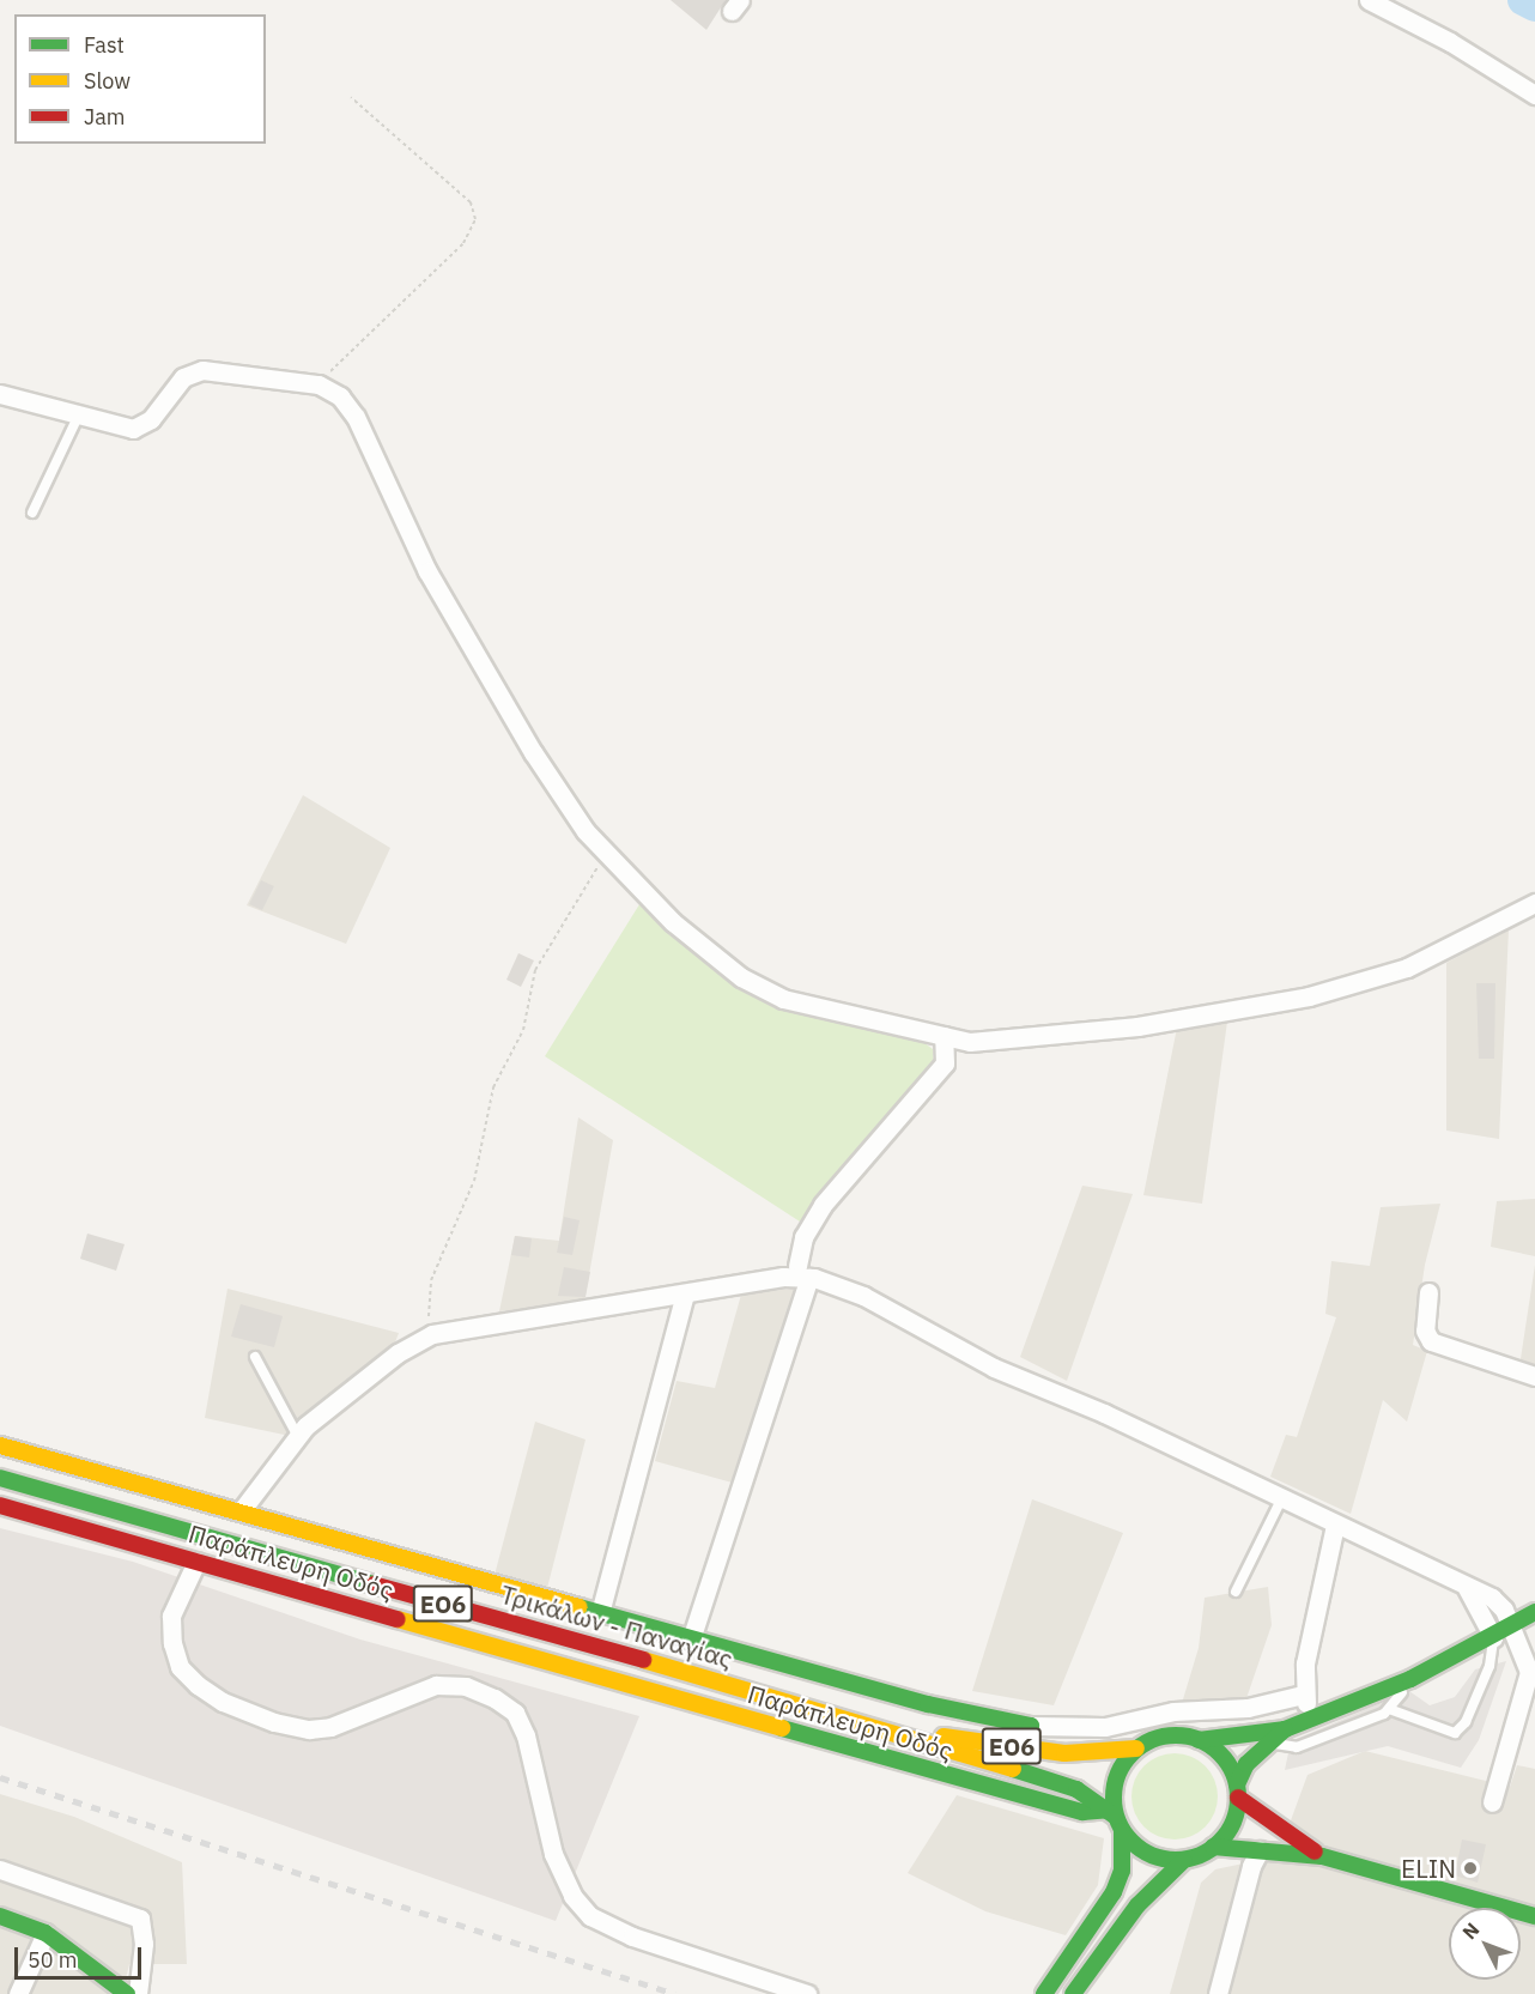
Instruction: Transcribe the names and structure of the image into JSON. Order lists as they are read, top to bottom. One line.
{"streets":{"main road":["Παράπλευρη Οδός","ΕΟ6","Τρικάλων - Παναγίας"]},"crossings":[["Παράπλευρη Οδός","ΕΟ6"],["Παράπλευρη Οδός","Τρικάλων - Παναγίας"],["ΕΟ6","Τρικάλων - Παναγίας"]],"places":["ELIN"],"legend":["Fast","Slow","Jam"],"scale_bar":"50 m","north":"top left"}
